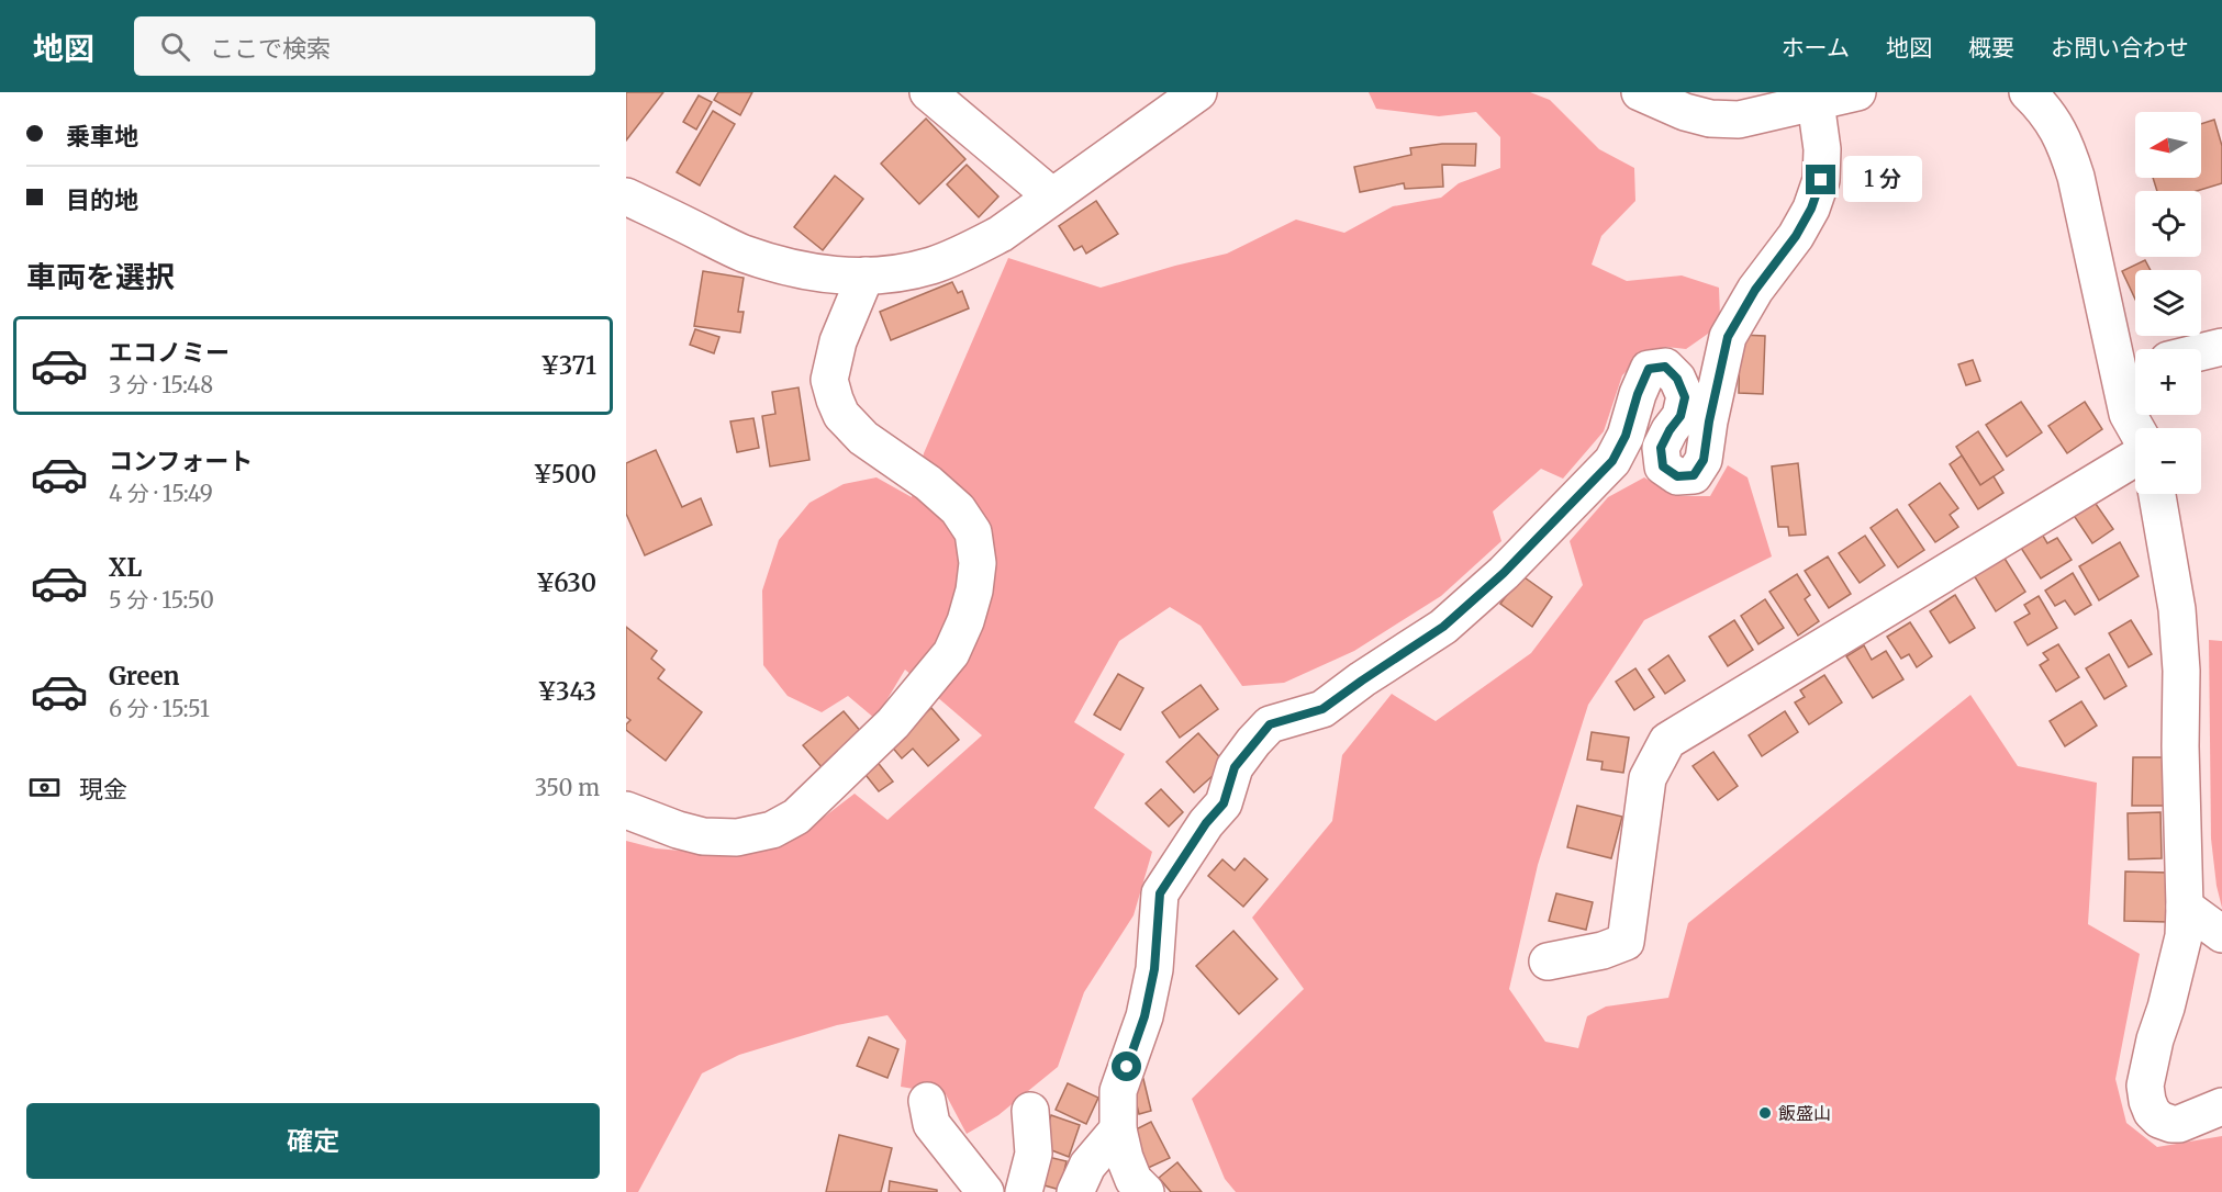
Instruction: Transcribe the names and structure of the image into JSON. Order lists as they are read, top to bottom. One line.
{"places":["飯盛山"],"north":"left","page":{"header":"地図","search":"ここで検索","nav":["ホーム","地図","概要","お問い合わせ"],"banner":["乗車地","目的地"],"map_buttons":["+","−"],"bubble":"1 分","heading":"車両を選択","list":[{"name":"エコノミー","note":"3 分 · 15:48","value":"¥371"},{"name":"コンフォート","note":"4 分 · 15:49","value":"¥500"},{"name":"XL","note":"5 分 · 15:50","value":"¥630"},{"name":"Green","note":"6 分 · 15:51","value":"¥343"}],"pay":["現金","350 m"],"buttons":"確定"}}
